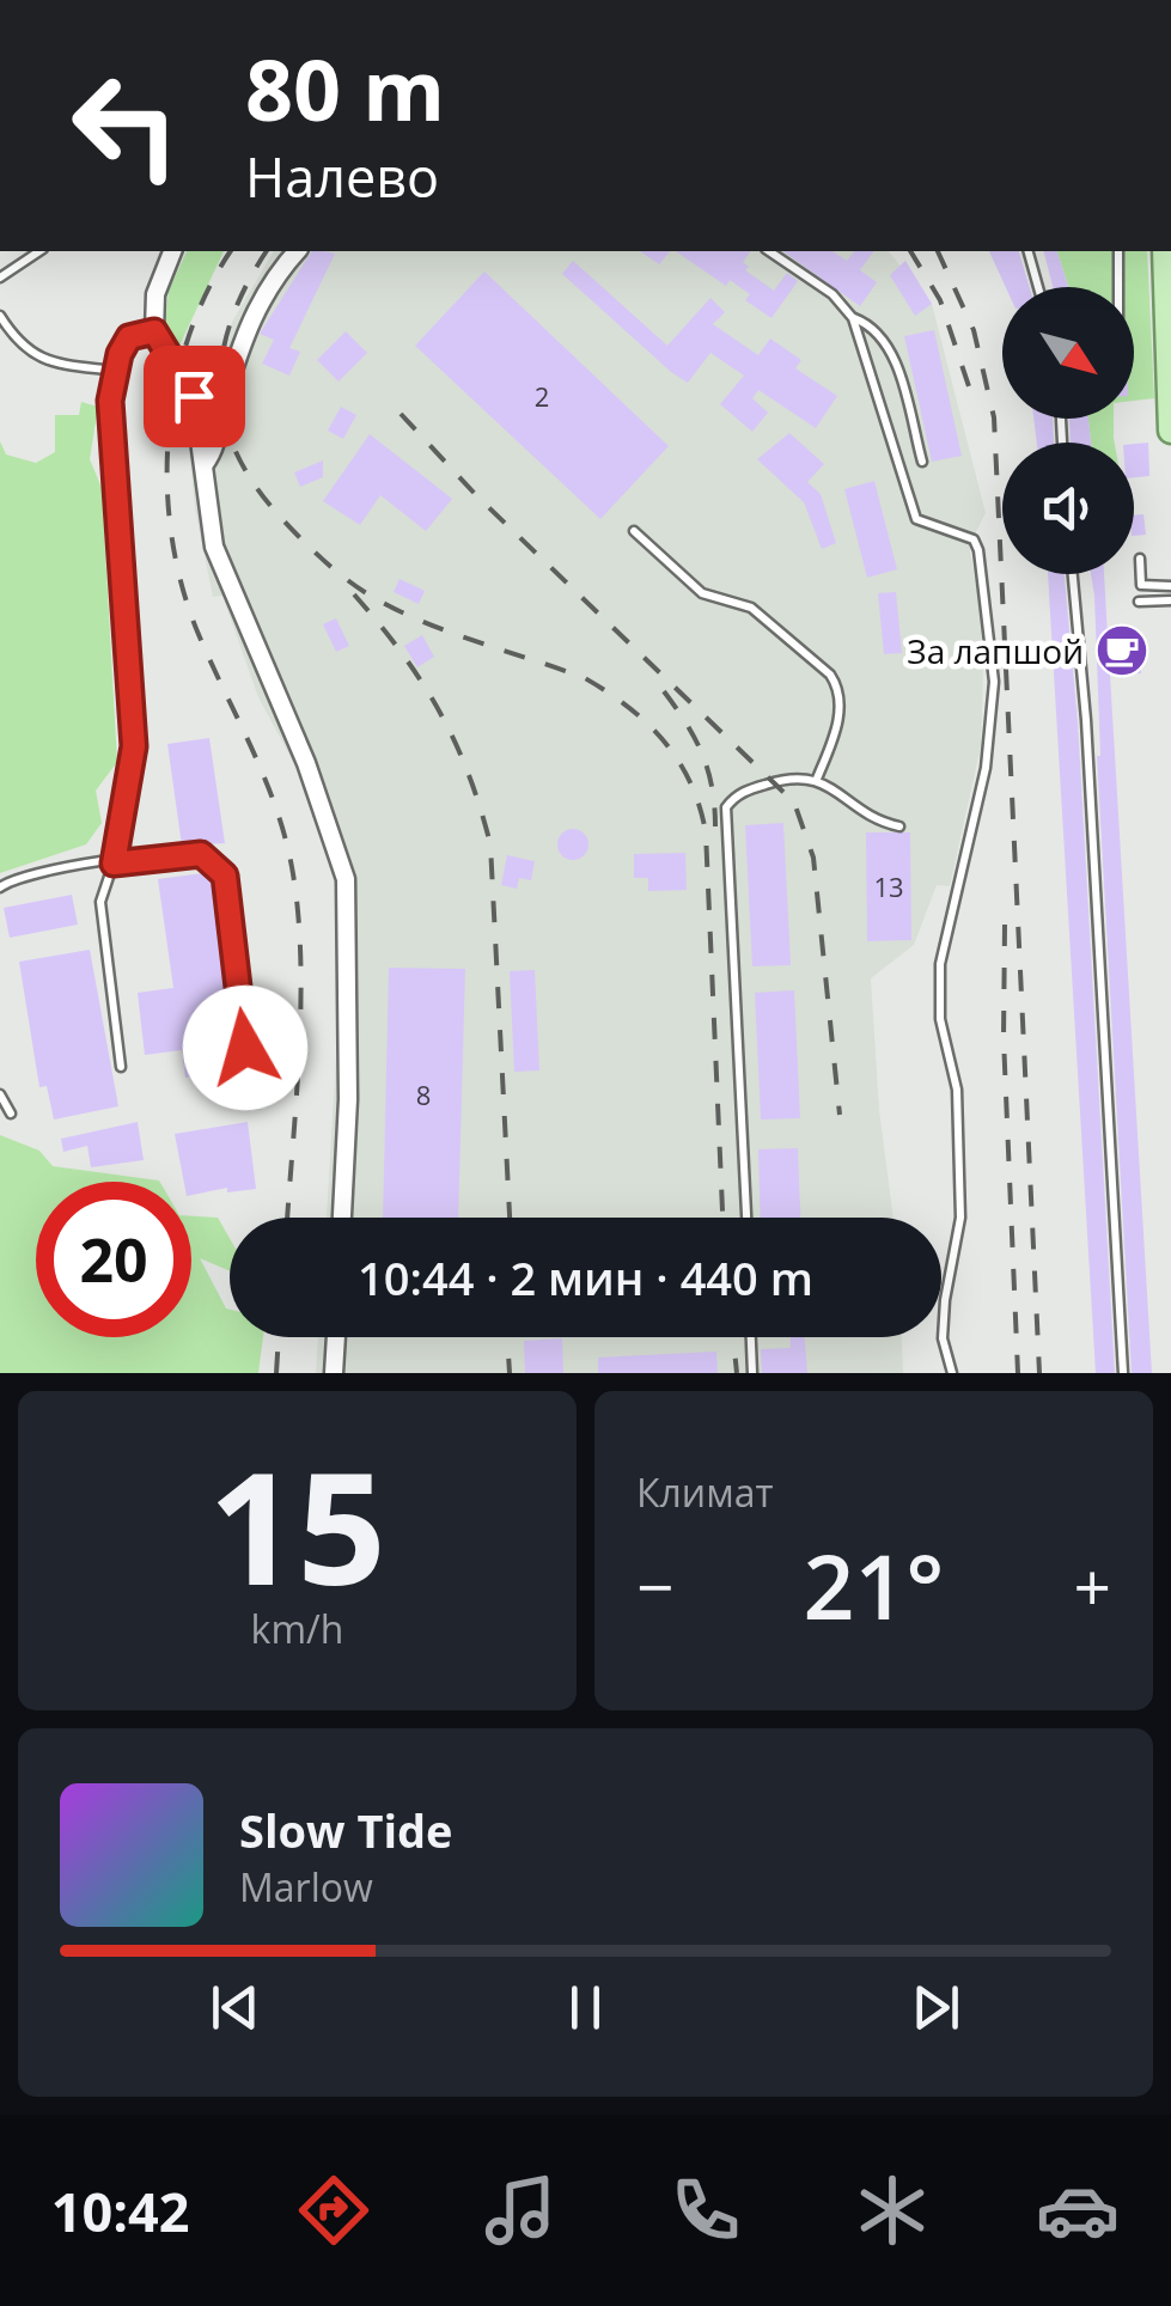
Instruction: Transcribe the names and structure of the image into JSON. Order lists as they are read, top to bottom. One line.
{"places":{"cafe":["За лапшой"]},"house_numbers":["2","13","8"],"north":"bottom right","page":{"turn":["80 m","Налево"],"limit":"20","trip":"10:44 · 2 мин · 440 m","tile":[["15","km/h"],"Климат"],"heat":["−","21°","+"],"song":["Slow Tide","Marlow"],"tabs":"10:42"}}
